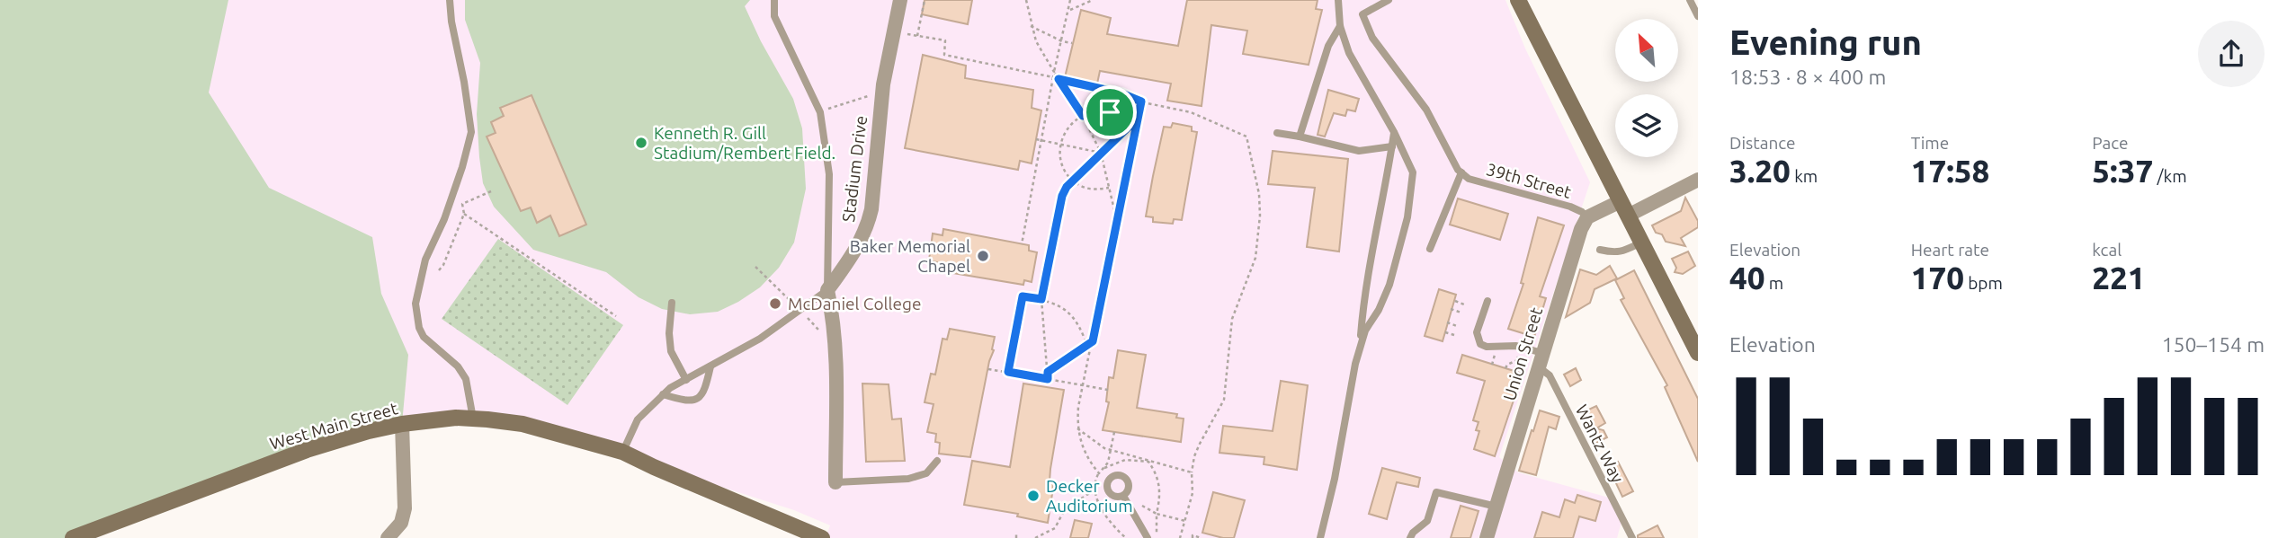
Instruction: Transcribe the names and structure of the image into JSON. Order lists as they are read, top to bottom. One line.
{"streets":{"street":["Stadium Drive","Union Street","West Main Street"],"lane":["39th Street","Wantz Way"]},"crossings":[["39th Street","Union Street"],["Union Street","Wantz Way"]],"places":["Kenneth R. Gill Stadium/Rembert Field.","Baker Memorial Chapel","McDaniel College","Decker Auditorium"],"north":"top left","page":{"heading":["Evening run","18:53 · 8 × 400 m"],"stats":[["Distance","3.20 km"],["Time","17:58"],["Pace","5:37 /km"],["Elevation","40 m"],["Heart rate","170 bpm"],["kcal","221"]],"chart":["Elevation","150–154 m"]}}
